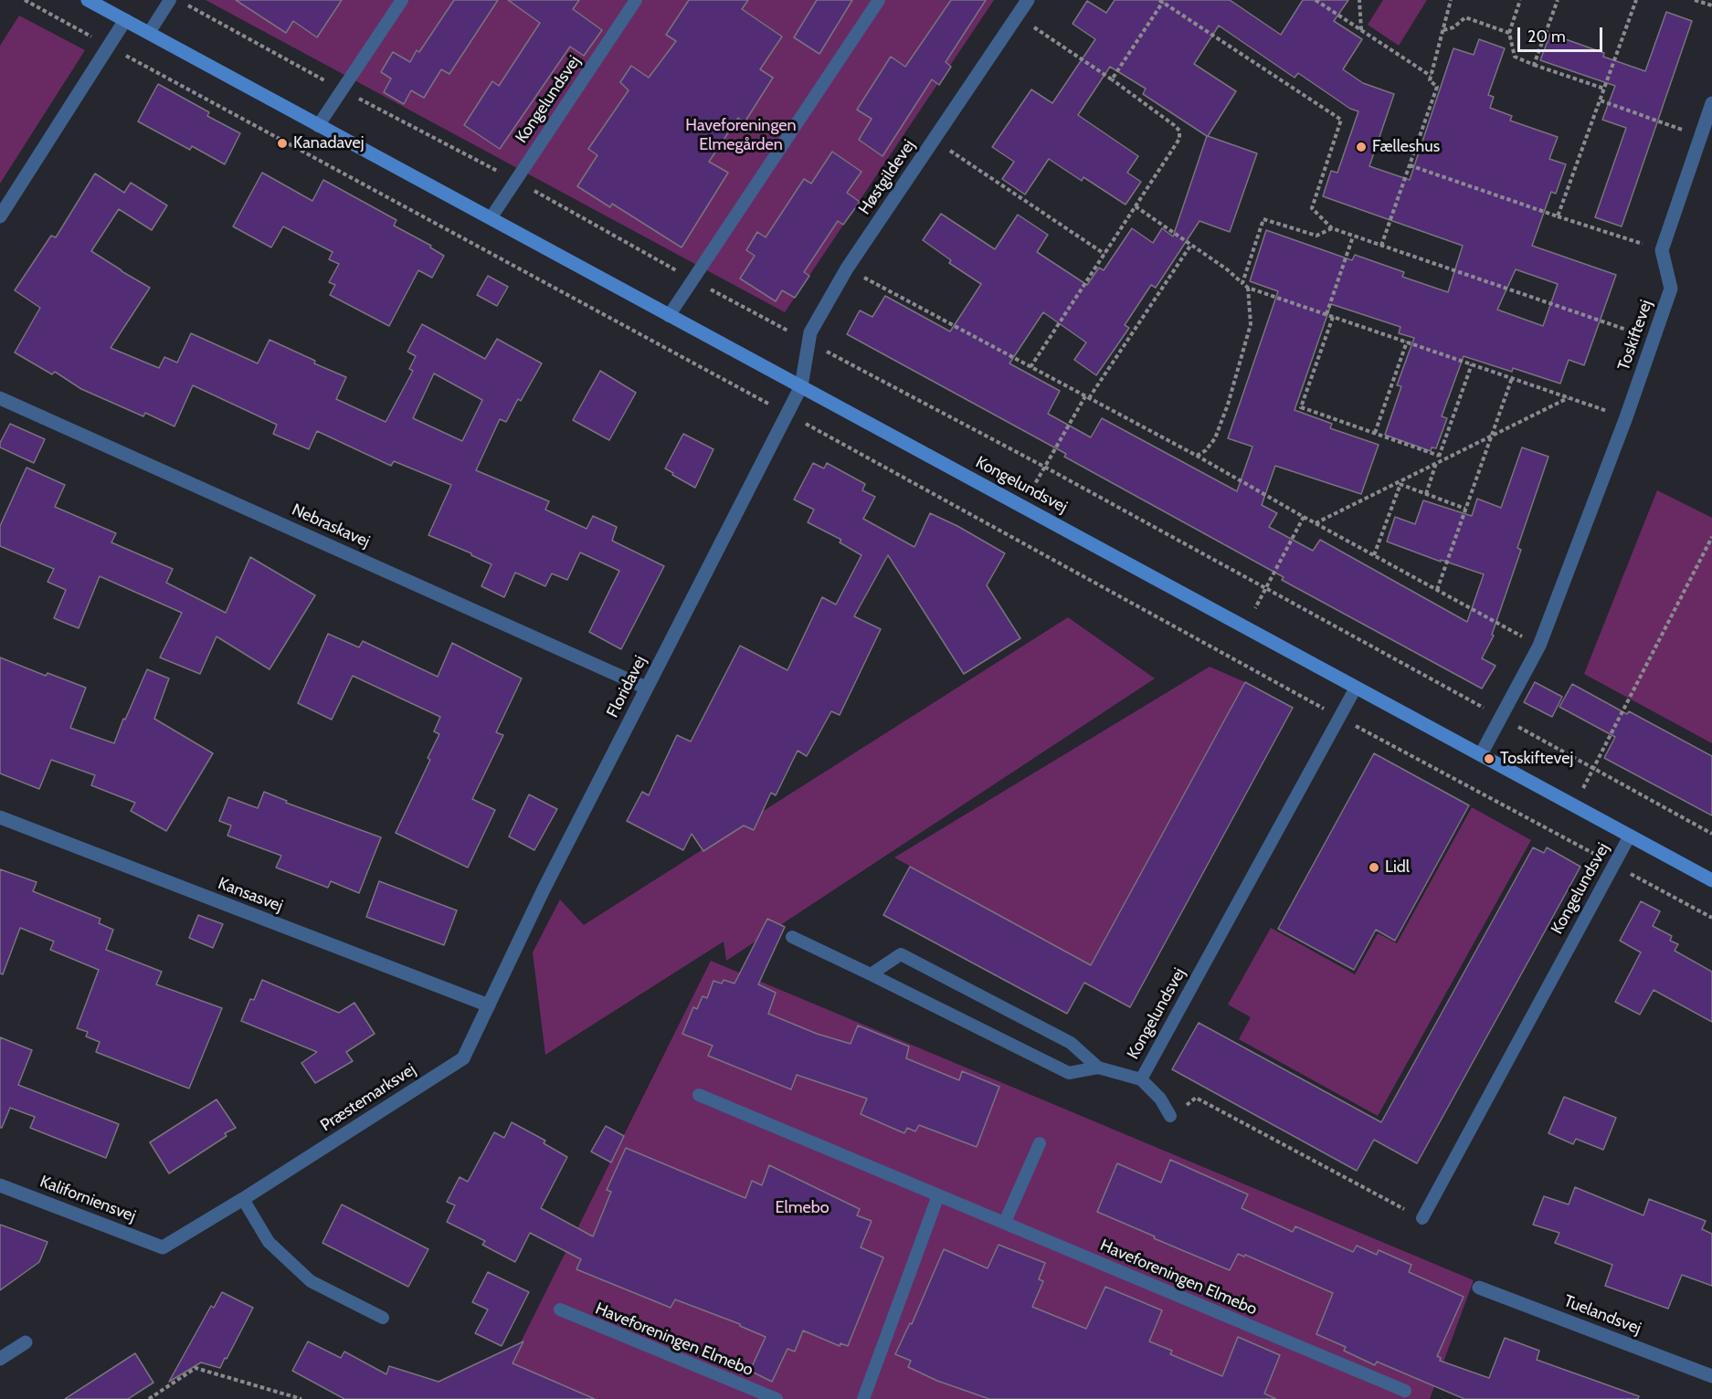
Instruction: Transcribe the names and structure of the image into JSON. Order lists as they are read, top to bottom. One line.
{"streets":{"street":["Kongelundsvej","Høstgildevej","Toskiftevej","Nebraskavej","Floridavej","Kansasvej","Præstemarksvej","Kaliforniensvej","Tuelandsvej"],"lane":["Haveforeningen Elmebo"]},"crossings":[["Kongelundsvej","Høstgildevej"],["Kongelundsvej","Toskiftevej"],["Kongelundsvej","Floridavej"],["Høstgildevej","Floridavej"],["Nebraskavej","Floridavej"],["Floridavej","Kansasvej"],["Floridavej","Præstemarksvej"],["Kansasvej","Præstemarksvej"],["Præstemarksvej","Kaliforniensvej"]],"parks":["Haveforeningen Elmegården","Elmebo"],"places":["Kanadavej","Fælleshus","Toskiftevej","Lidl"],"scale_bar":"20 m"}
